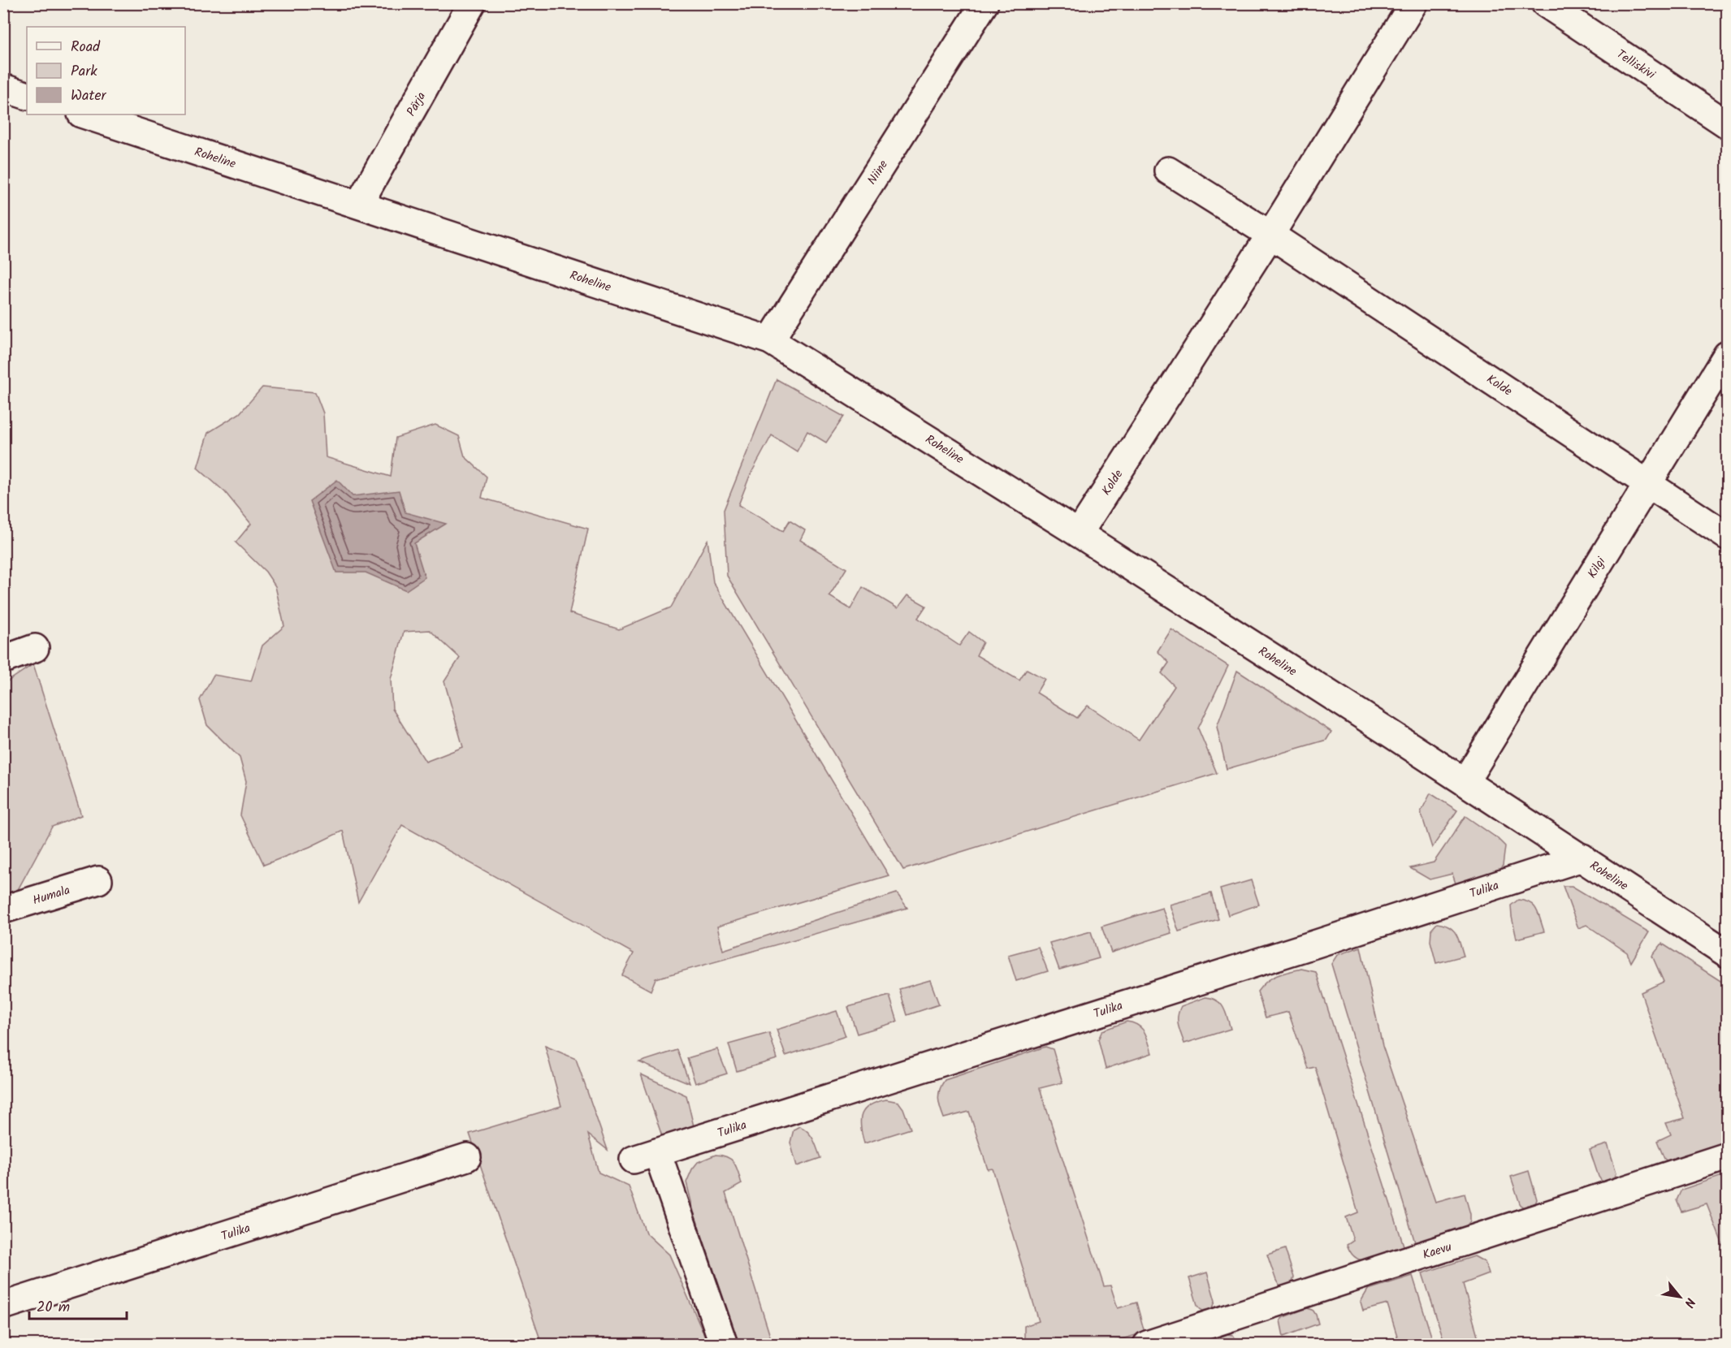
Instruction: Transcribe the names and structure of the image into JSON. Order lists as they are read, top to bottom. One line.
{"streets":{"street":["Telliskivi","Pärja","Roheline","Niine","Kolde","Kilgi","Tulika","Humala","Kaevu"]},"crossings":[["Pärja","Roheline"],["Roheline","Niine"],["Roheline","Kolde"],["Roheline","Kilgi"],["Roheline","Tulika"],["Kolde","Kilgi"]],"legend":["Road","Park","Water"],"scale_bar":"20 m","north":"bottom right"}
